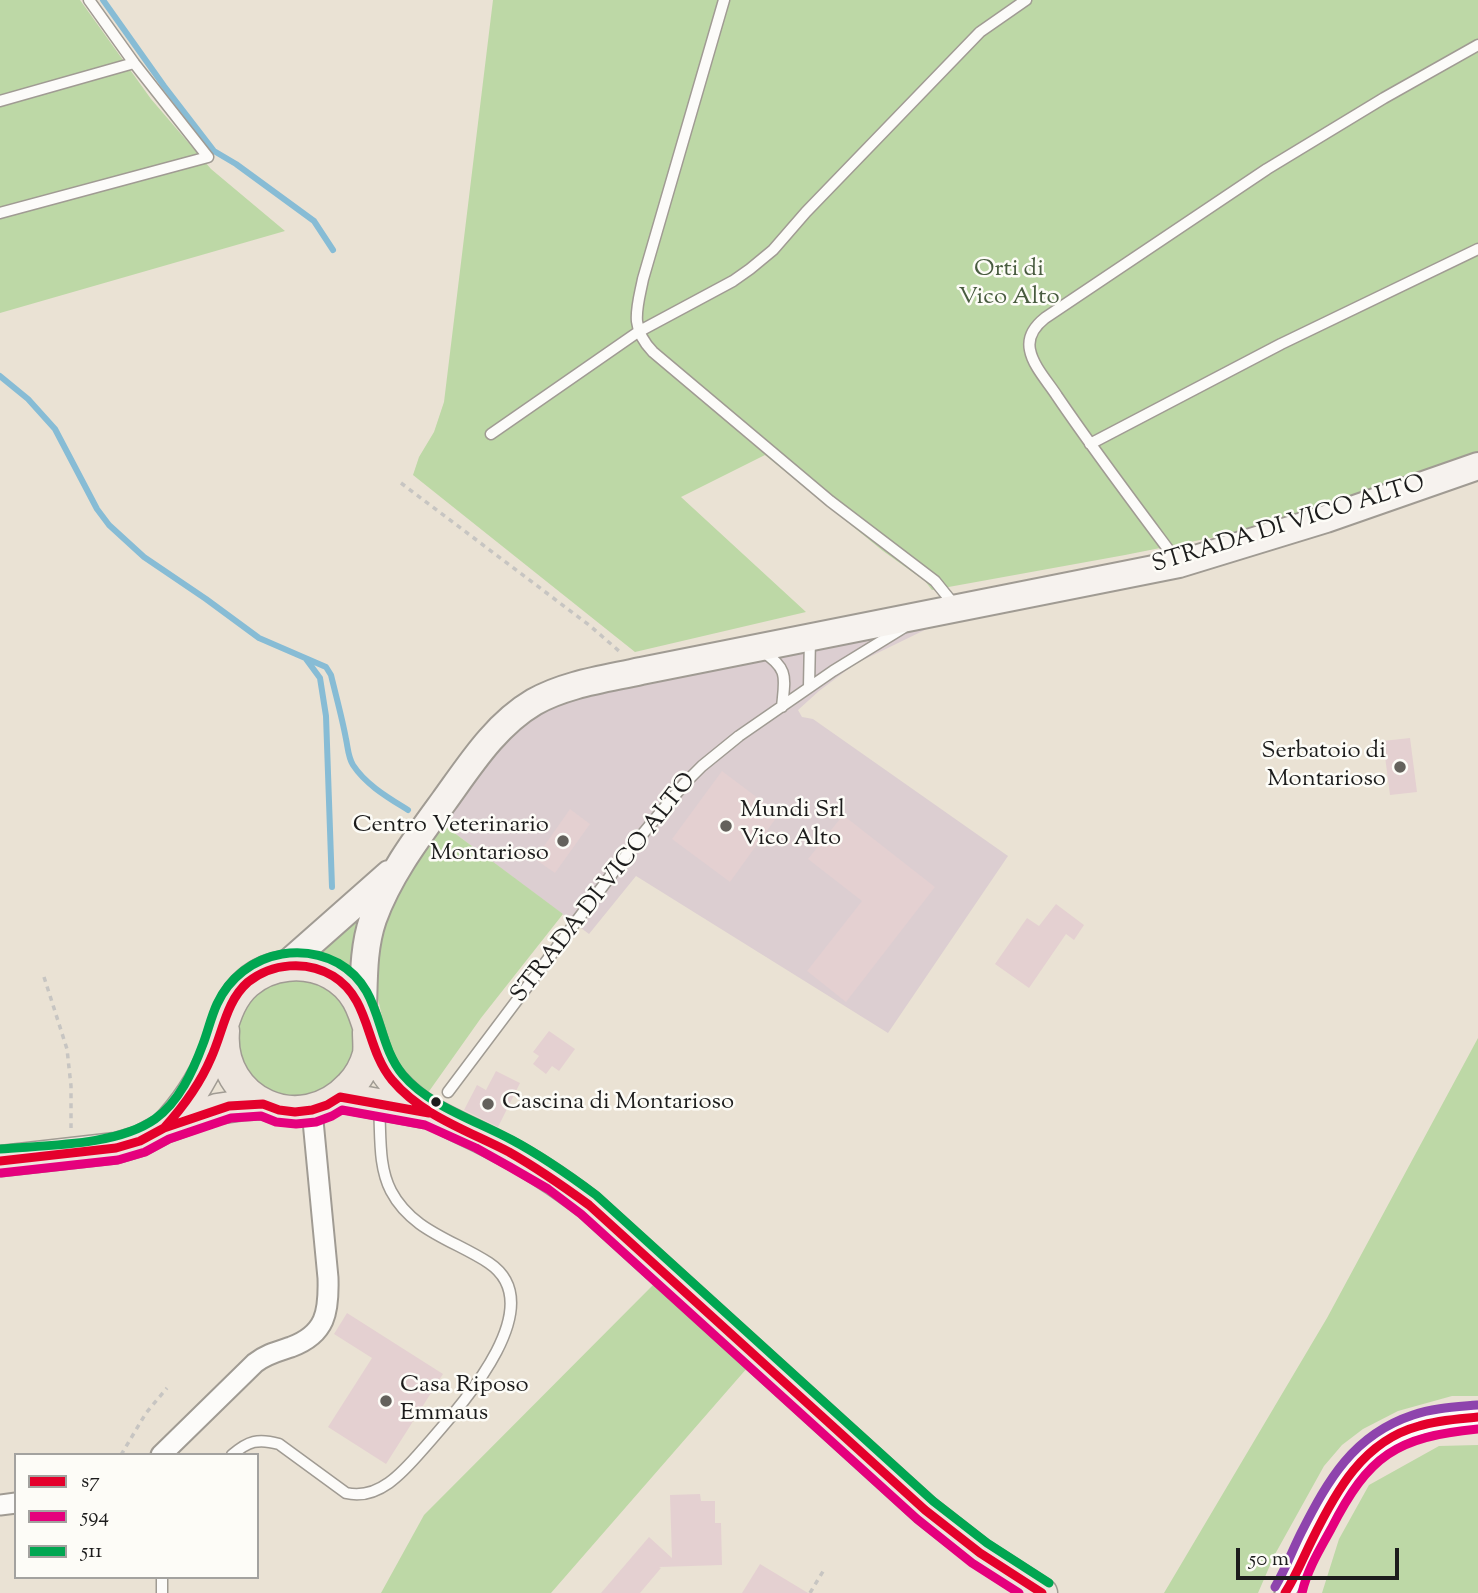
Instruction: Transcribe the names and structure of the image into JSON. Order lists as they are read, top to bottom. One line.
{"streets":{"street":["STRADA DI VICO ALTO"]},"parks":["Orti di Vico Alto"],"places":["Serbatoio di Montarioso","Mundi Srl Vico Alto","Centro Veterinario Montarioso","Cascina di Montarioso","Casa Riposo Emmaus"],"lines":["transit line 511","transit line s7","transit line 594"],"legend":["s7","594","511"],"scale_bar":"50 m"}
